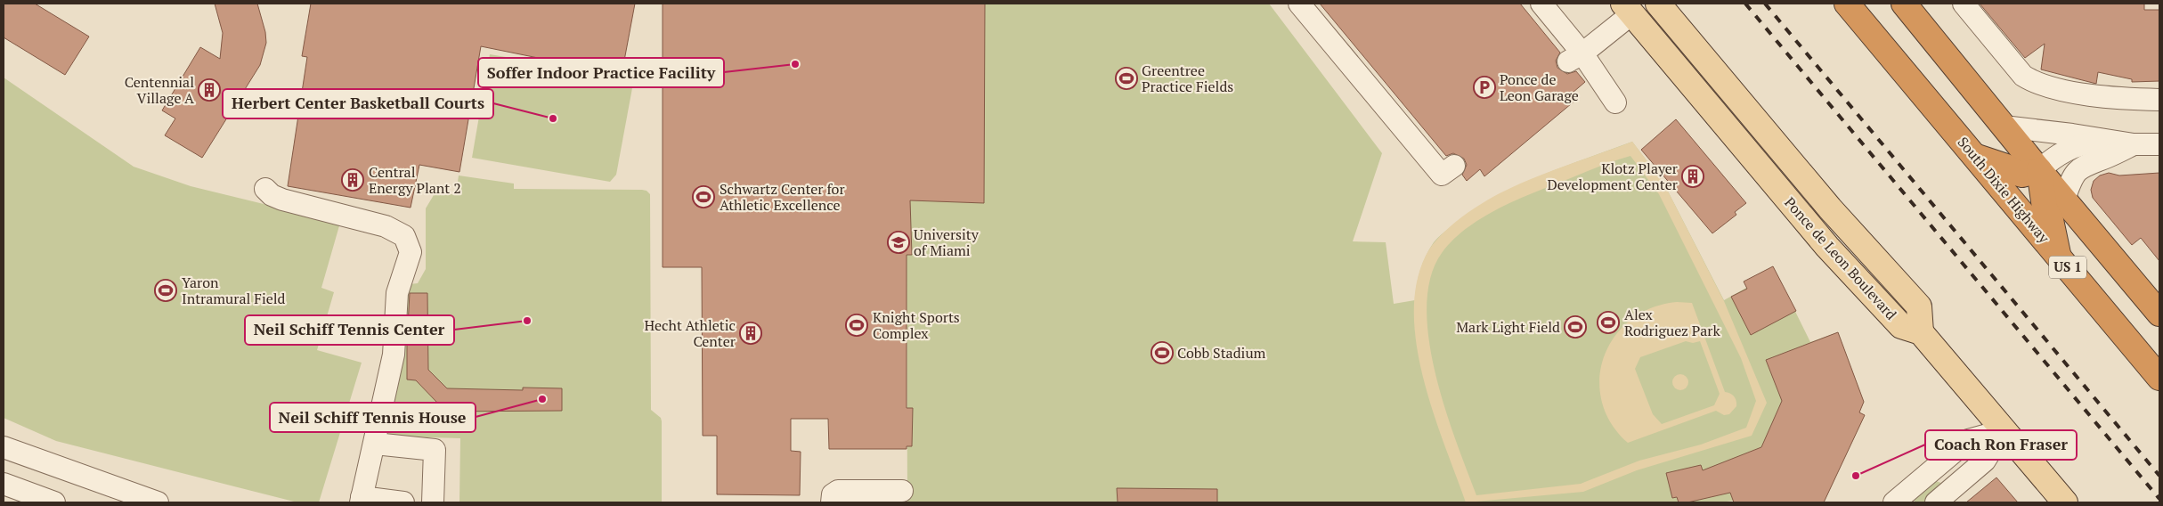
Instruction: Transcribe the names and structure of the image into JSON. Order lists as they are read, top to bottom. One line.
{"streets":{"highway":["South Dixie Highway","US 1"],"main road":["Ponce de Leon Boulevard"]},"places":{"other":["Soffer Indoor Practice Facility","Herbert Center Basketball Courts","Neil Schiff Tennis Center","Neil Schiff Tennis House","Coach Ron Fraser"],"sports":["Greentree Practice Fields","Schwartz Center for Athletic Excellence","Yaron Intramural Field","Alex Rodriguez Park","Knight Sports Complex","Mark Light Field","Cobb Stadium"],"parking":["Ponce de Leon Garage"],"building":["Centennial Village A","Klotz Player Development Center","Central Energy Plant 2","Hecht Athletic Center"],"school or university":["University of Miami"]}}
